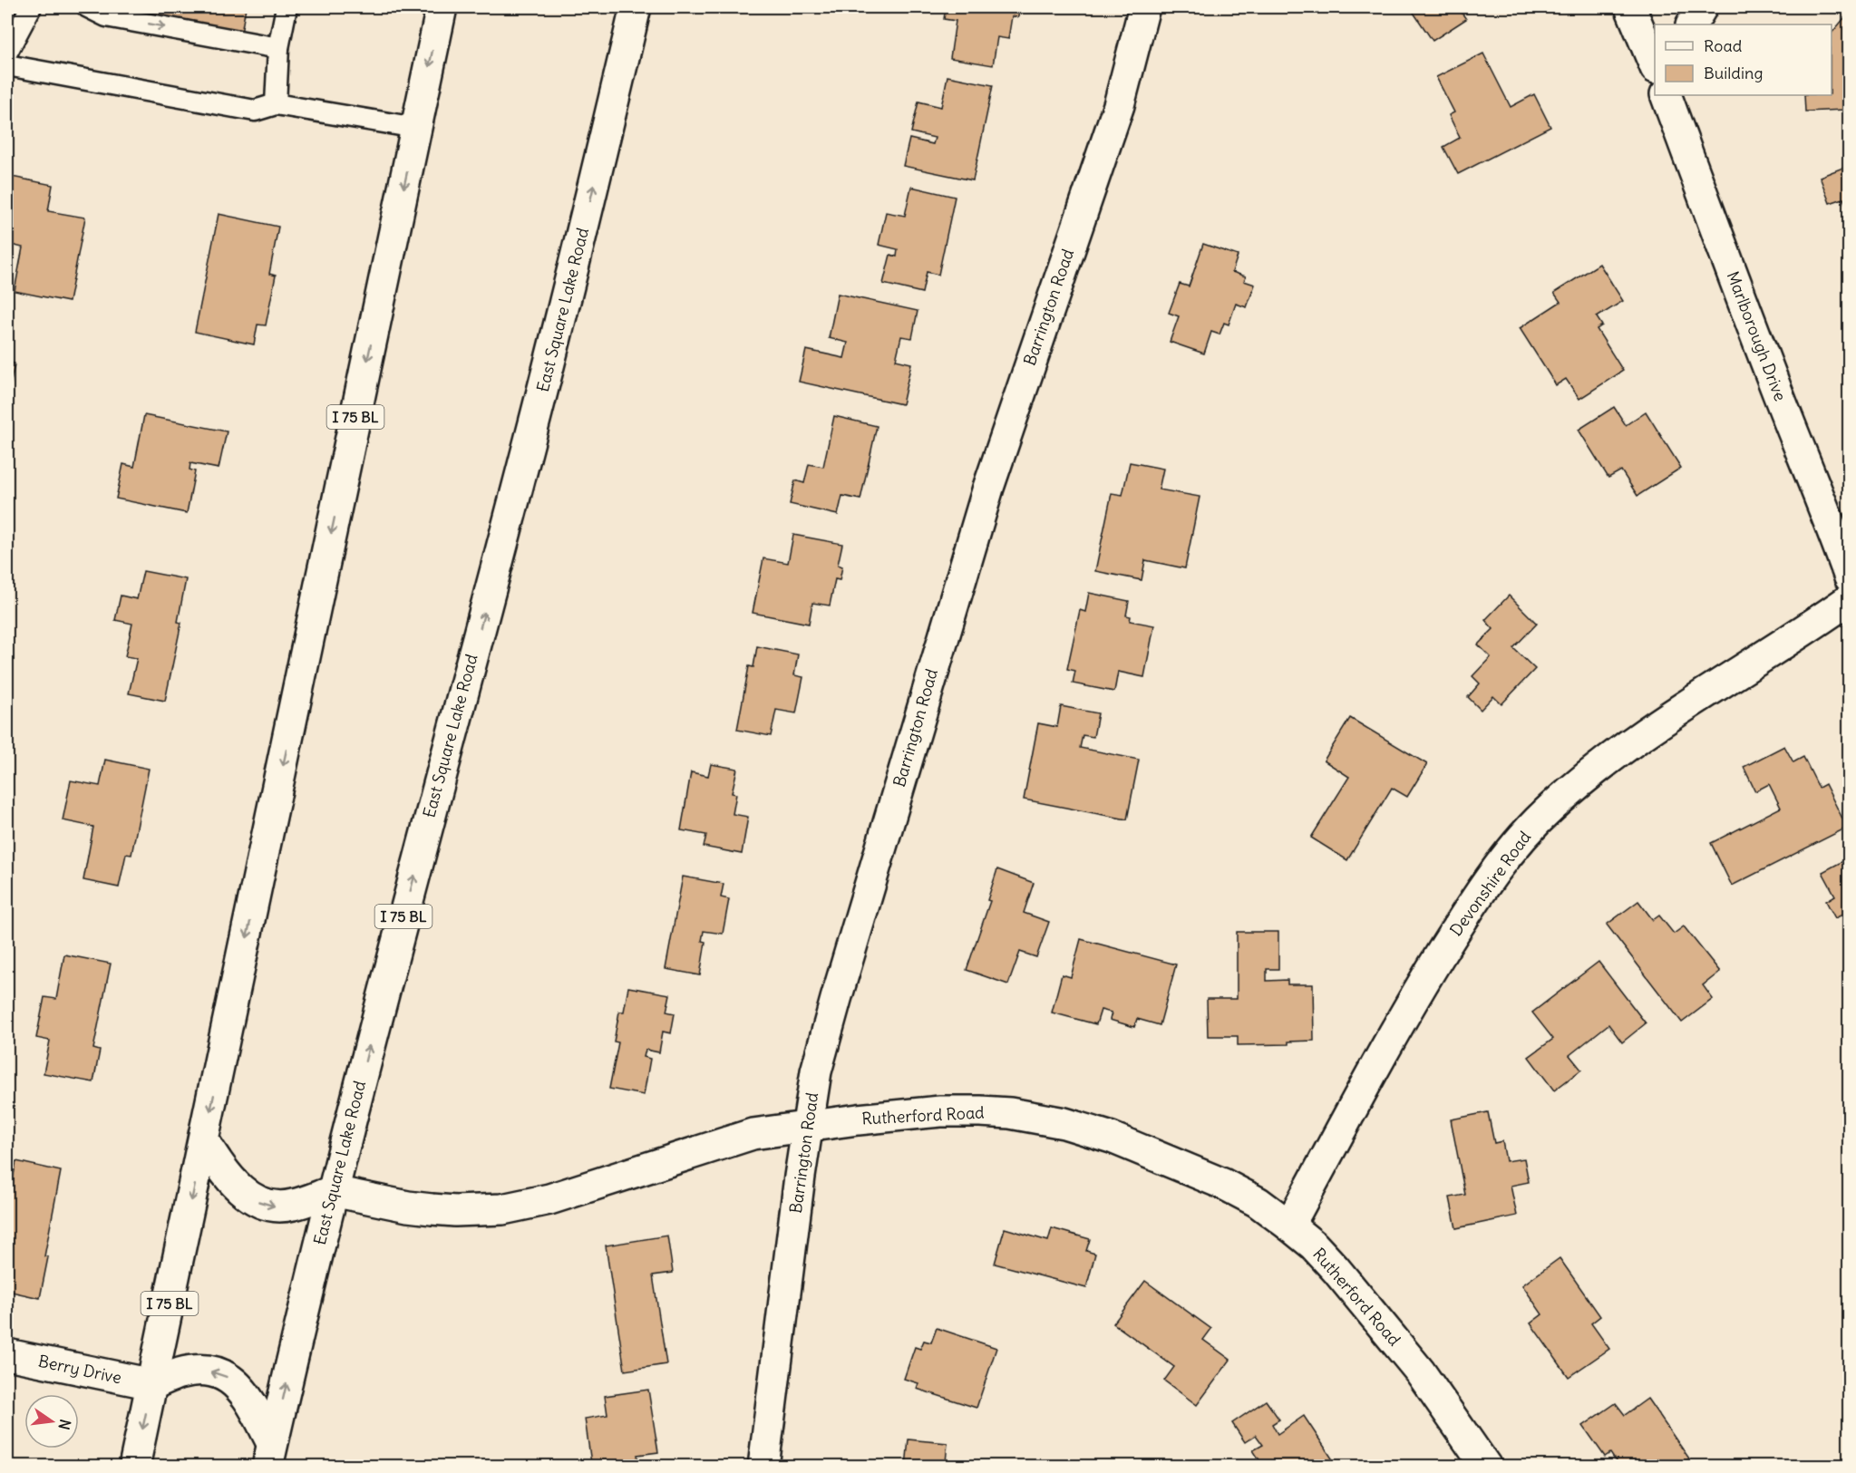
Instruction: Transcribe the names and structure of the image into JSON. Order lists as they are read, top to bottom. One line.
{"streets":{"main road":["Barrington Road","East Square Lake Road","Marlborough Drive","I 75 BL","Devonshire Road","Rutherford Road","Berry Drive"]},"crossings":[["Barrington Road","Rutherford Road"],["East Square Lake Road","Rutherford Road"],["I 75 BL","Berry Drive"],["Devonshire Road","Rutherford Road"]],"legend":["Road","Building"],"north":"right"}
